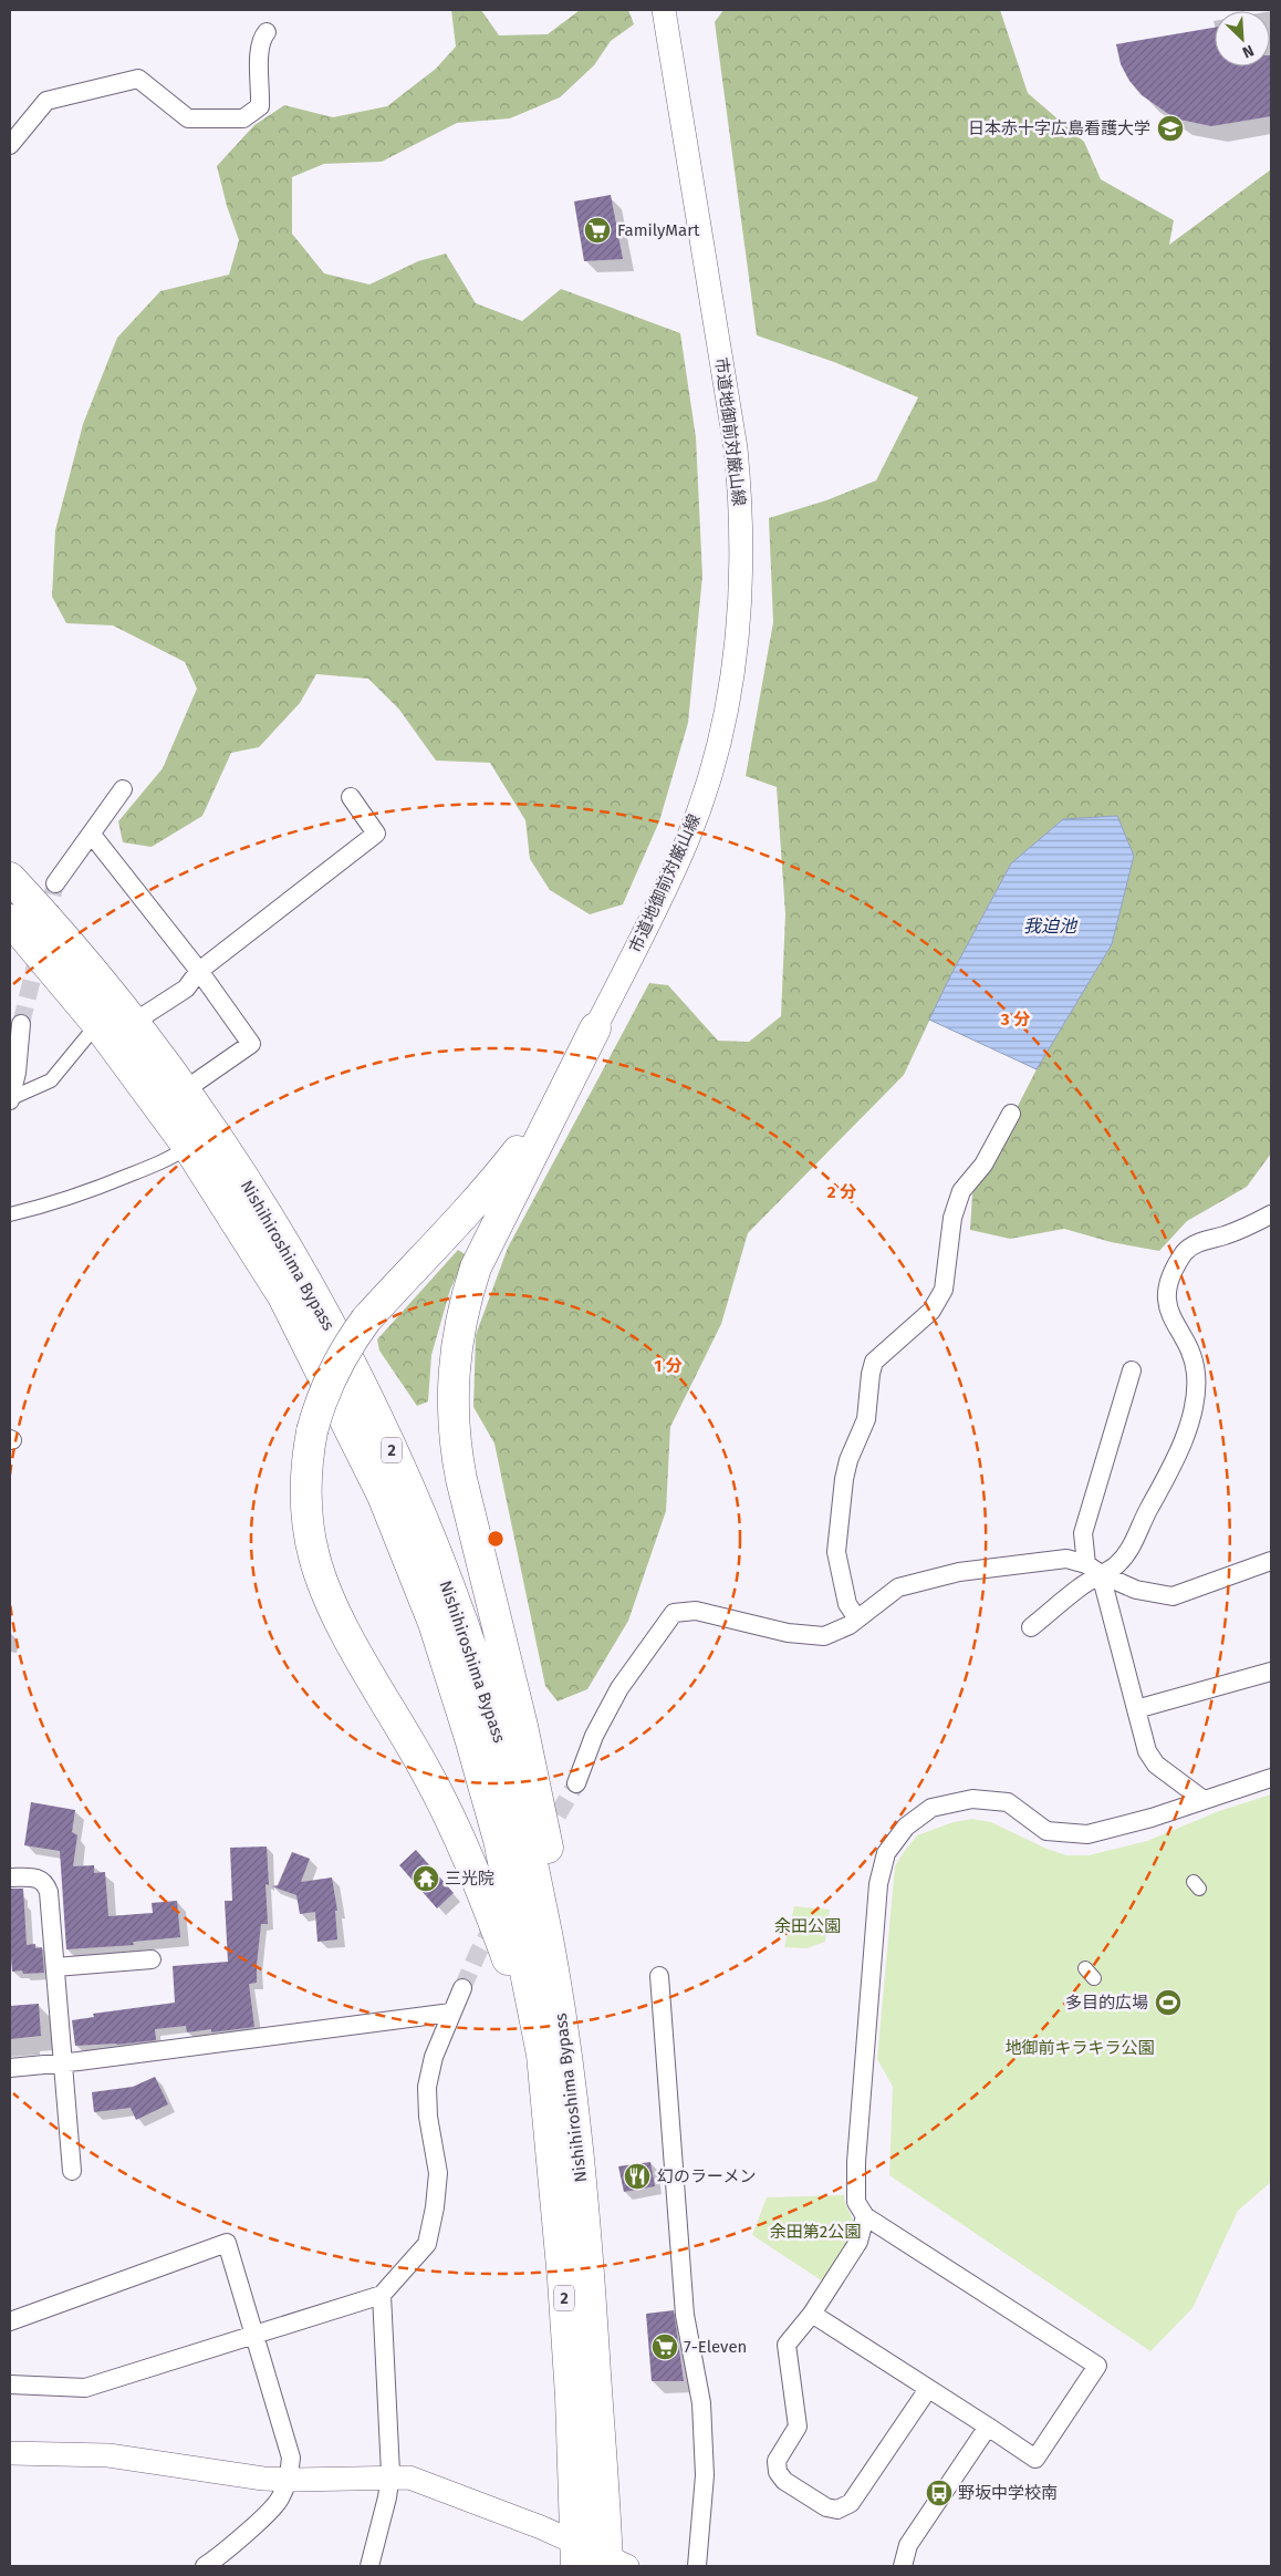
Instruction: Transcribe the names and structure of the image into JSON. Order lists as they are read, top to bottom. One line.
{"streets":{"highway":["Nishihiroshima Bypass","2"],"street":["市道地御前対厳山線"]},"water":["我迫池"],"parks":["余田公園","地御前キラキラ公園","余田第2公園"],"places":{"school or university":["日本赤十字広島看護大学"],"supermarket":["FamilyMart","7-Eleven"],"temple":["三光院"],"sports":["多目的広場"],"restaurant":["幻のラーメン"],"bus stop":["野坂中学校南"]},"north":"bottom right","rings":["3 分","2 分","1 分"]}
